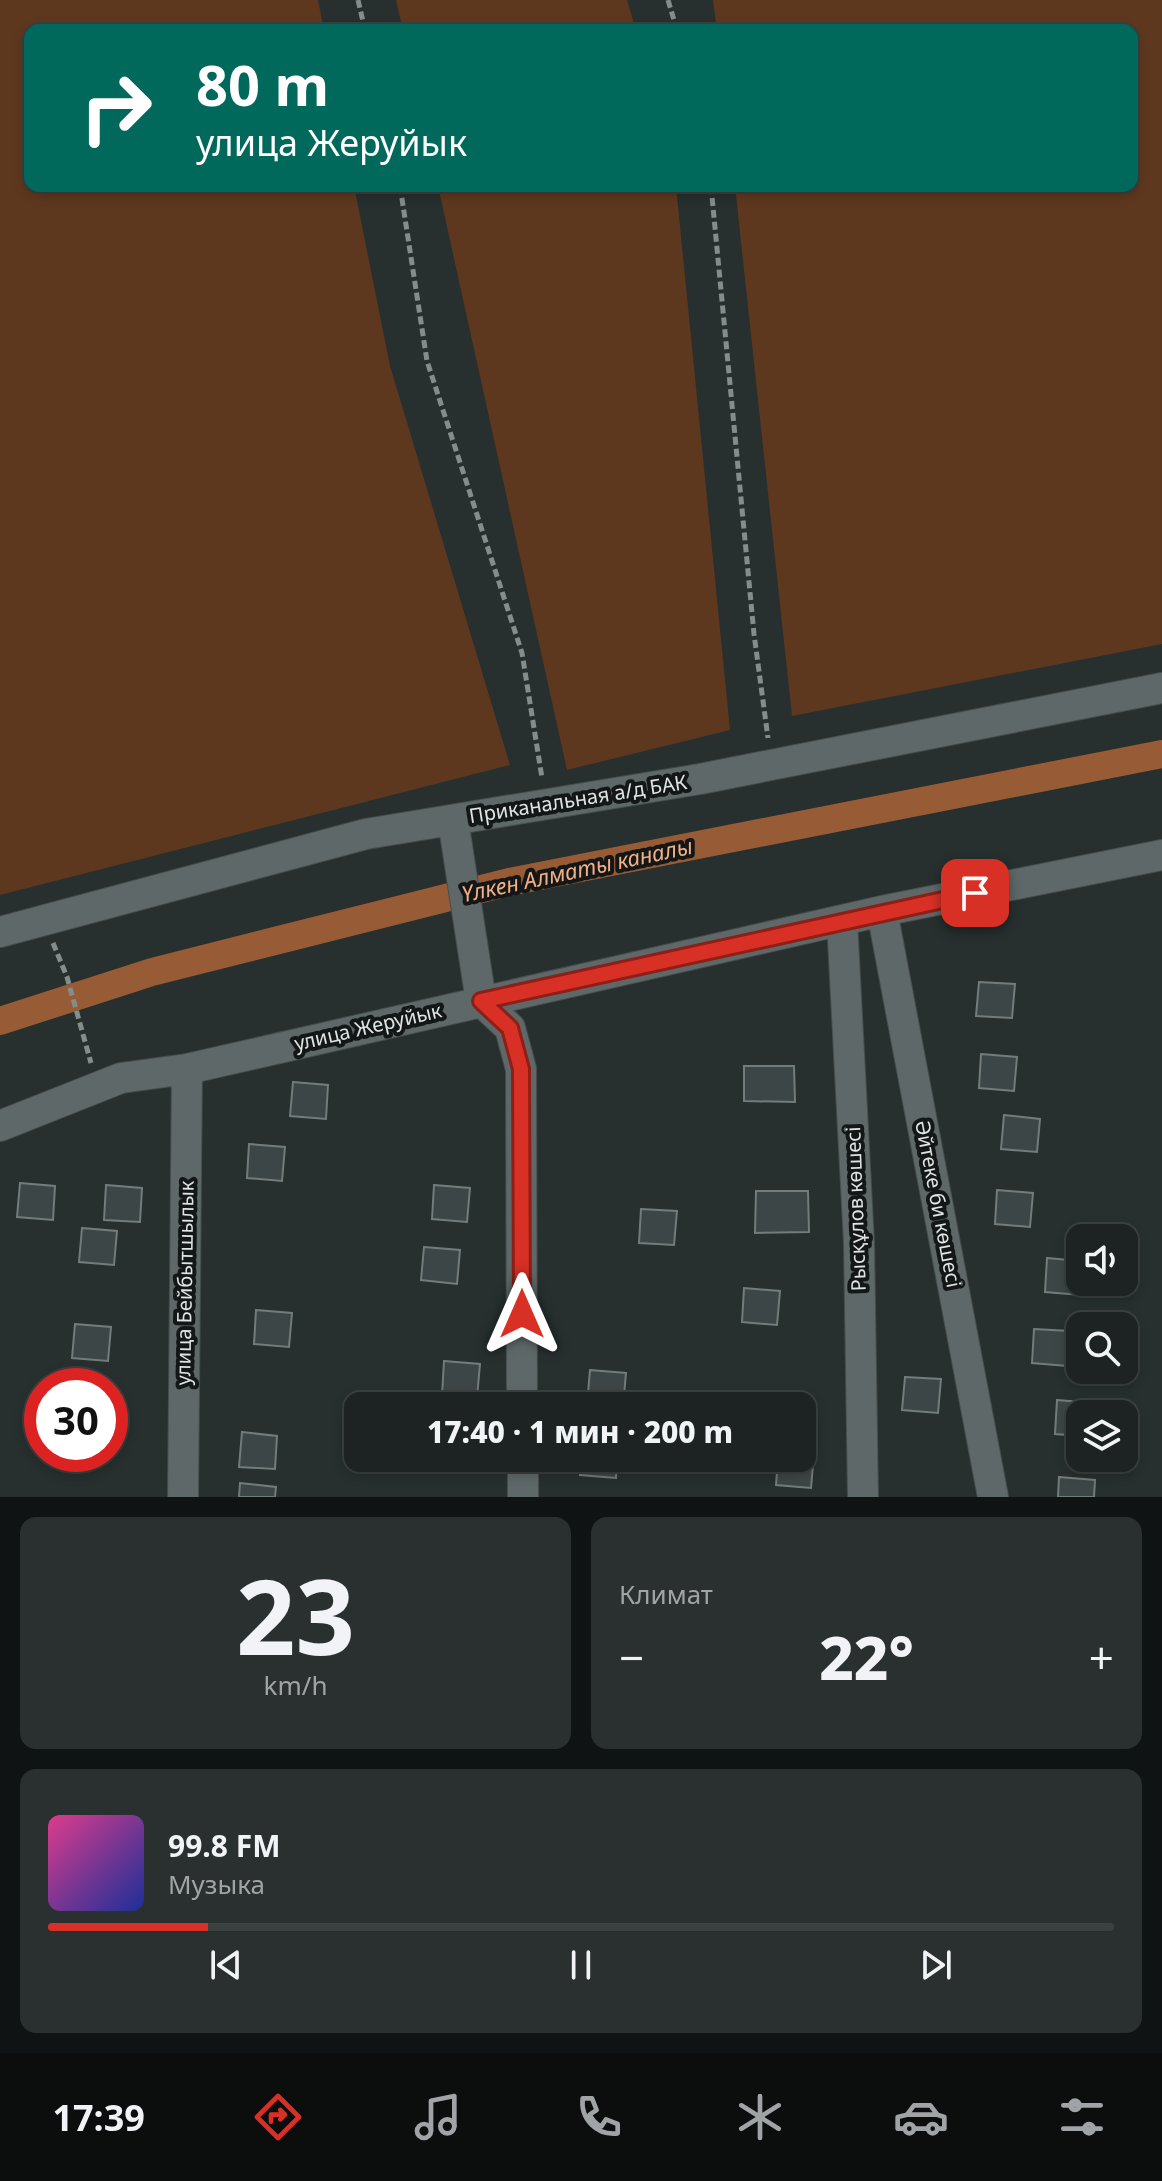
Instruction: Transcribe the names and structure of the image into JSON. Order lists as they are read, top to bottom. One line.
{"streets":{"street":["Приканальная а/д БАК","улица Жеруйык","Әйтеке би көшесі","Рысқұлов көшесі","улица Бейбытшылык"]},"crossings":[["улица Жеруйык","Әйтеке би көшесі"],["улица Жеруйык","Рысқұлов көшесі"],["улица Жеруйык","улица Бейбытшылык"]],"water":["Үлкен Алматы каналы"],"page":{"turn":["80 m","улица Жеруйык"],"limit":"30","trip":"17:40 · 1 мин · 200 m","tile":[["23","km/h"],"Климат"],"heat":["−","22°","+"],"song":["99.8 FM","Музыка"],"tabs":"17:39"}}
